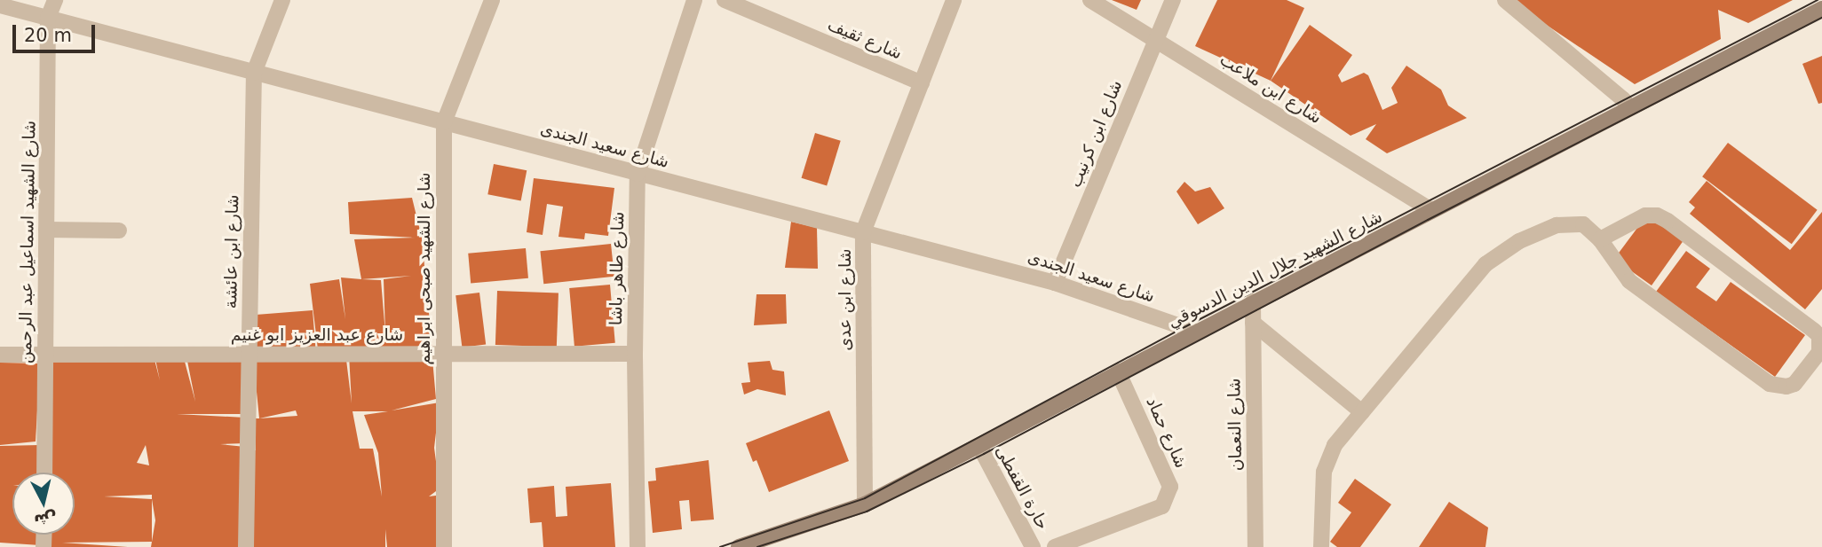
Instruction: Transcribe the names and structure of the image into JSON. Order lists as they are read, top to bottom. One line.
{"streets":{"main road":["شارع الشهيد جلال الدين الدسوقي"],"street":["شارع ثقيف","شارع ابن ملاعب","شارع ابن كرنيب","شارع سعيد الجندى","شارع الشهيد اسماعيل عبد الرحمن","شارع ابن عائشة","شارع الشهيد صبحى ابراهيم","شارع طاهر باشا","شارع ابن عدى","شارع عبد العزيز ابو غنيم","شارع النعمان","شارع حماد","حارة القفطى"]},"crossings":[["شارع ثقيف","شارع ابن عدى"],["شارع ابن ملاعب","شارع ابن كرنيب"],["شارع ابن ملاعب","شارع الشهيد جلال الدين الدسوقي"],["شارع ابن كرنيب","شارع سعيد الجندى"],["شارع سعيد الجندى","شارع الشهيد اسماعيل عبد الرحمن"],["شارع سعيد الجندى","شارع ابن عائشة"],["شارع سعيد الجندى","شارع الشهيد صبحى ابراهيم"],["شارع سعيد الجندى","شارع طاهر باشا"],["شارع سعيد الجندى","شارع الشهيد جلال الدين الدسوقي"],["شارع سعيد الجندى","شارع ابن عدى"],["شارع الشهيد اسماعيل عبد الرحمن","شارع عبد العزيز ابو غنيم"],["شارع ابن عائشة","شارع عبد العزيز ابو غنيم"],["شارع الشهيد صبحى ابراهيم","شارع عبد العزيز ابو غنيم"],["شارع طاهر باشا","شارع عبد العزيز ابو غنيم"],["شارع الشهيد جلال الدين الدسوقي","شارع ابن عدى"],["شارع الشهيد جلال الدين الدسوقي","شارع النعمان"],["شارع الشهيد جلال الدين الدسوقي","شارع حماد"],["شارع الشهيد جلال الدين الدسوقي","حارة القفطى"]],"scale_bar":"20 m","north":"bottom"}
